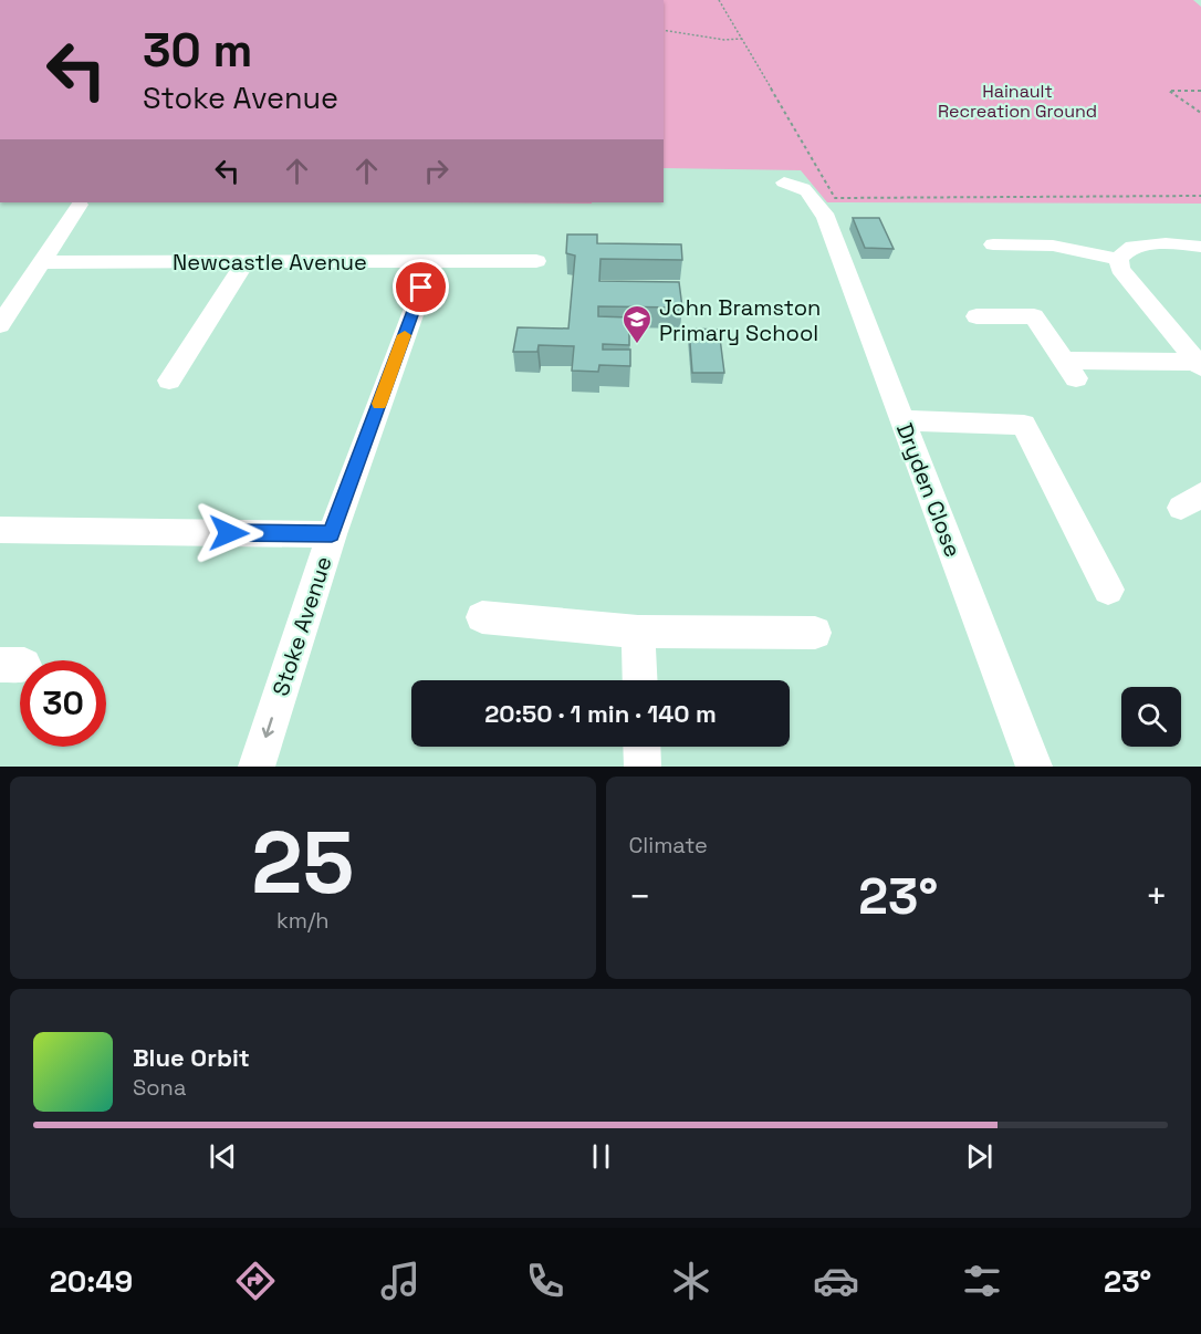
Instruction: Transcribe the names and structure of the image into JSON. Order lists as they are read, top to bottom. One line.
{"streets":{"street":["Newcastle Avenue","Dryden Close","Stoke Avenue"]},"crossings":[["Newcastle Avenue","Stoke Avenue"]],"one_way":["Stoke Avenue"],"parks":["Hainault Recreation Ground"],"places":{"school or university":["John Bramston Primary School"]},"page":{"turn":["30 m","Stoke Avenue"],"limit":"30","trip":"20:50 · 1 min · 140 m","tile":[["25","km/h"],"Climate"],"heat":["−","23°","+"],"song":["Blue Orbit","Sona"],"tabs":["20:49","23°"]}}
